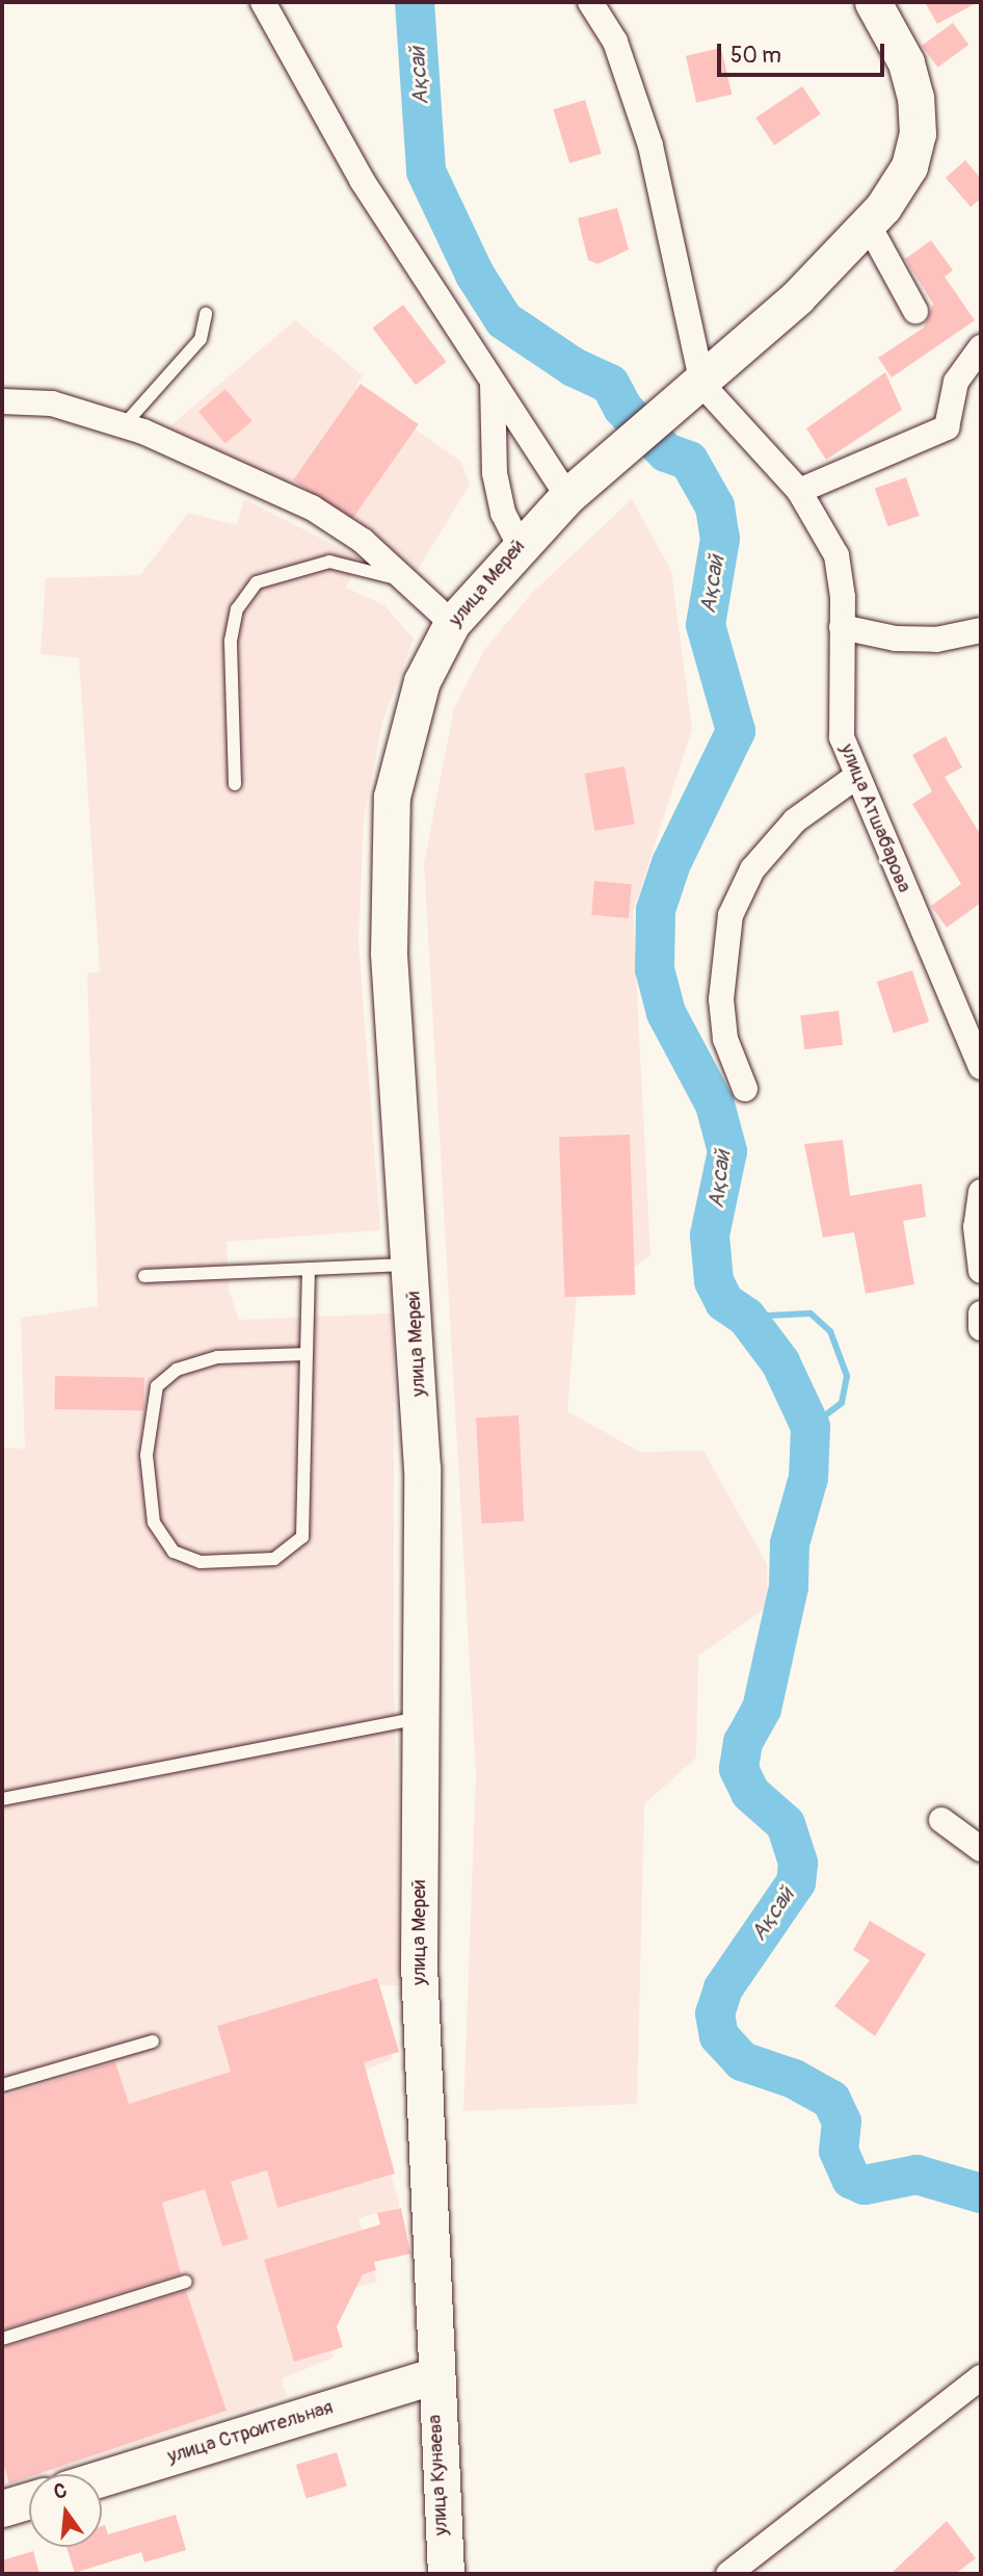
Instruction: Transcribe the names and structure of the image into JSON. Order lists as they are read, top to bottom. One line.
{"streets":{"main road":["улица Мерей","улица Строительная","улица Кунаева"],"street":["улица Атшабарова"]},"crossings":[["улица Мерей","улица Атшабарова"],["улица Мерей","улица Строительная"],["улица Мерей","улица Кунаева"],["улица Строительная","улица Кунаева"]],"water":["Ақсай"],"scale_bar":"50 m","north":"top"}
